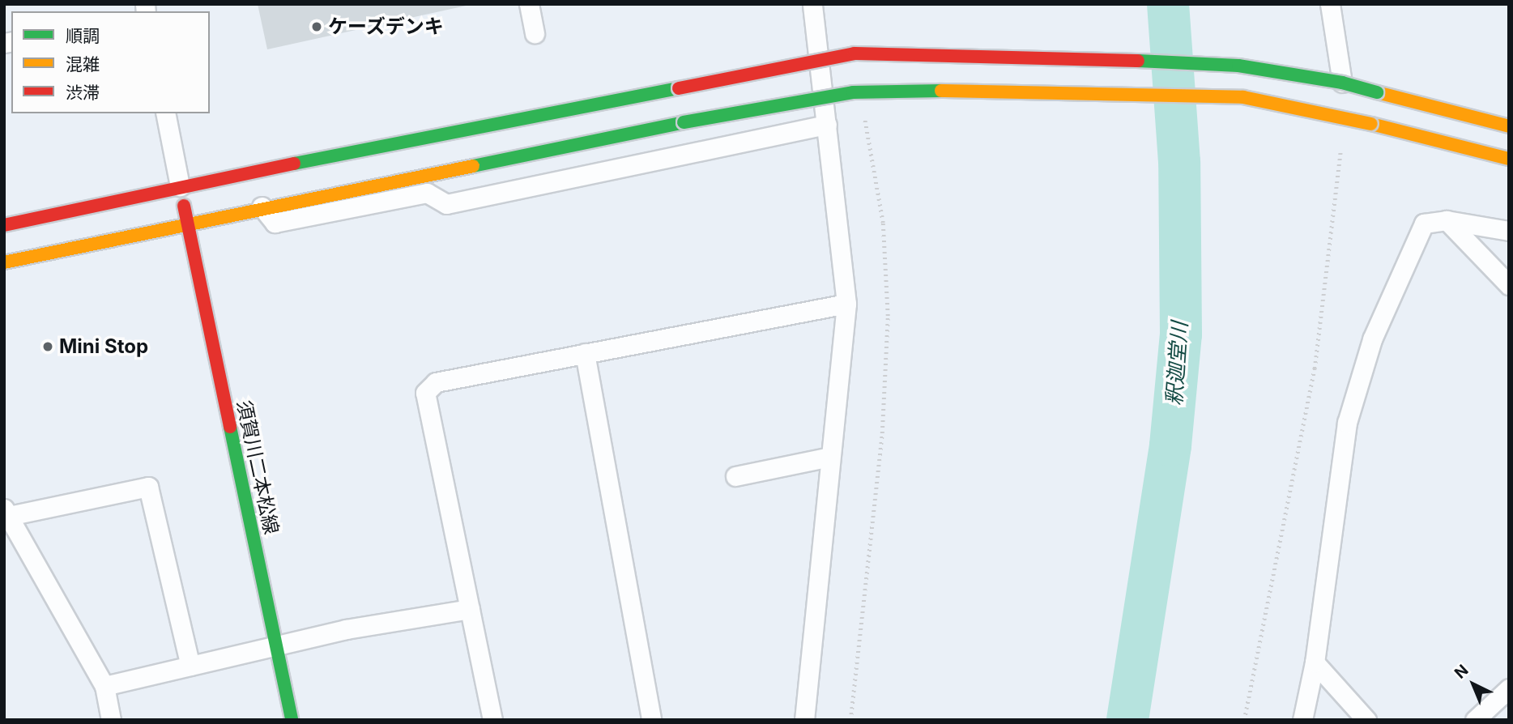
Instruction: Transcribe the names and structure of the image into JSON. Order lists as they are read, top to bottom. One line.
{"streets":{"street":["須賀川二本松線"]},"water":["釈迦堂川"],"places":["ケーズデンキ","Mini Stop"],"legend":["順調","混雑","渋滞"],"north":"top left"}
